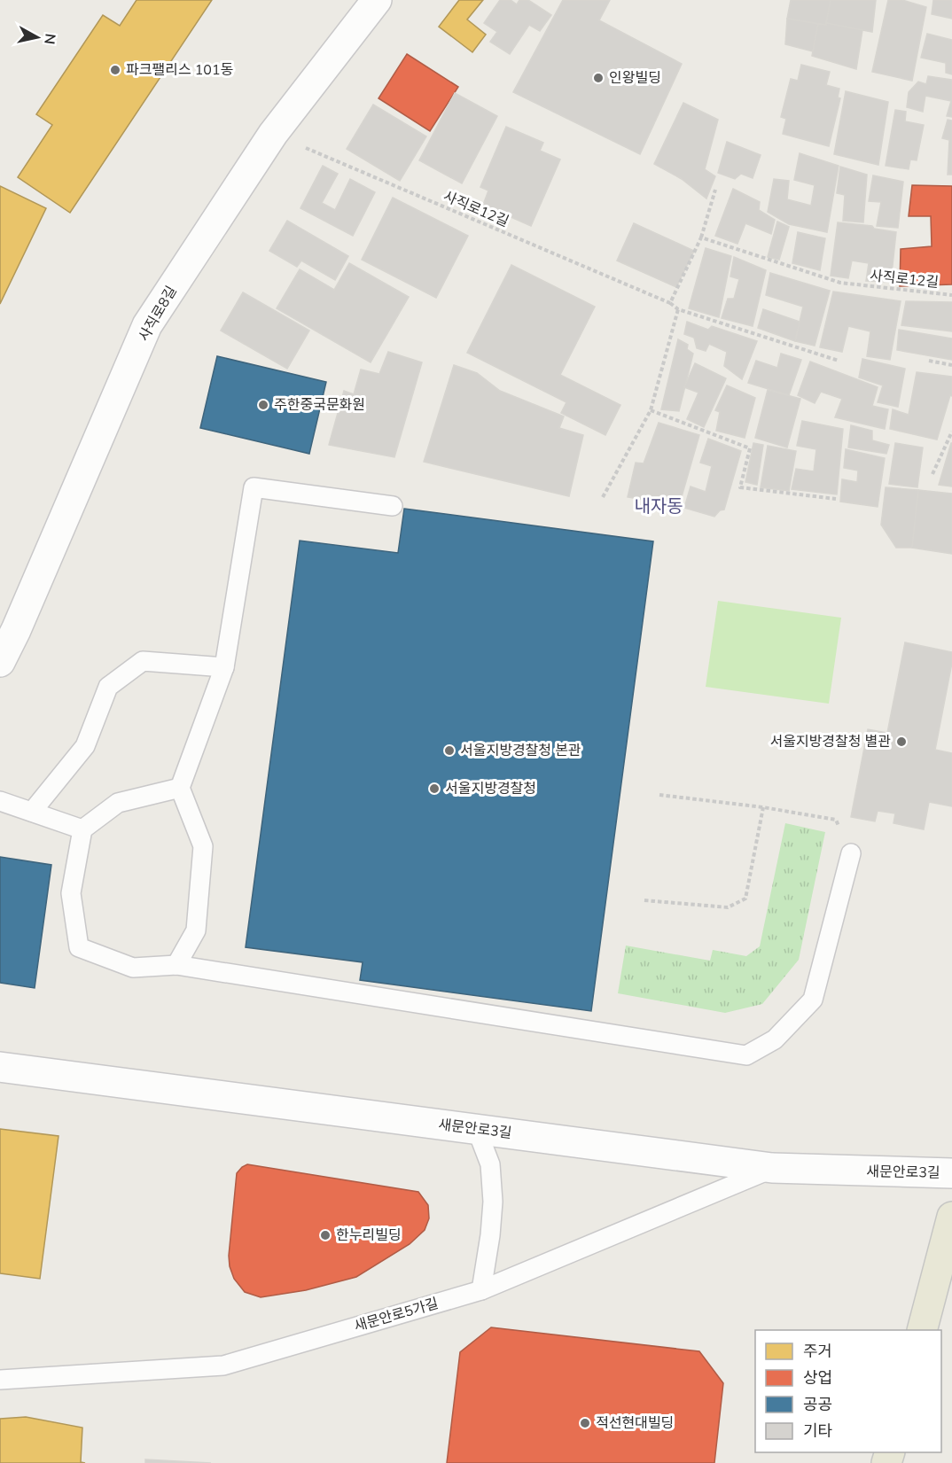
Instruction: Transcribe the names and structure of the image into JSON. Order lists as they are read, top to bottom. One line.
{"streets":{"street":["사직로8길","새문안로3길"],"lane":["새문안로5가길"],"path":["사직로12길"]},"crossings":[["사직로12길","사직로8길"],["새문안로3길","새문안로5가길"]],"districts":["내자동"],"places":["파크팰리스 101동","인왕빌딩","주한중국문화원","서울지방경찰청 별관","서울지방경찰청 본관","서울지방경찰청","한누리빌딩","적선현대빌딩"],"legend":["주거","상업","공공","기타"],"north":"right"}
